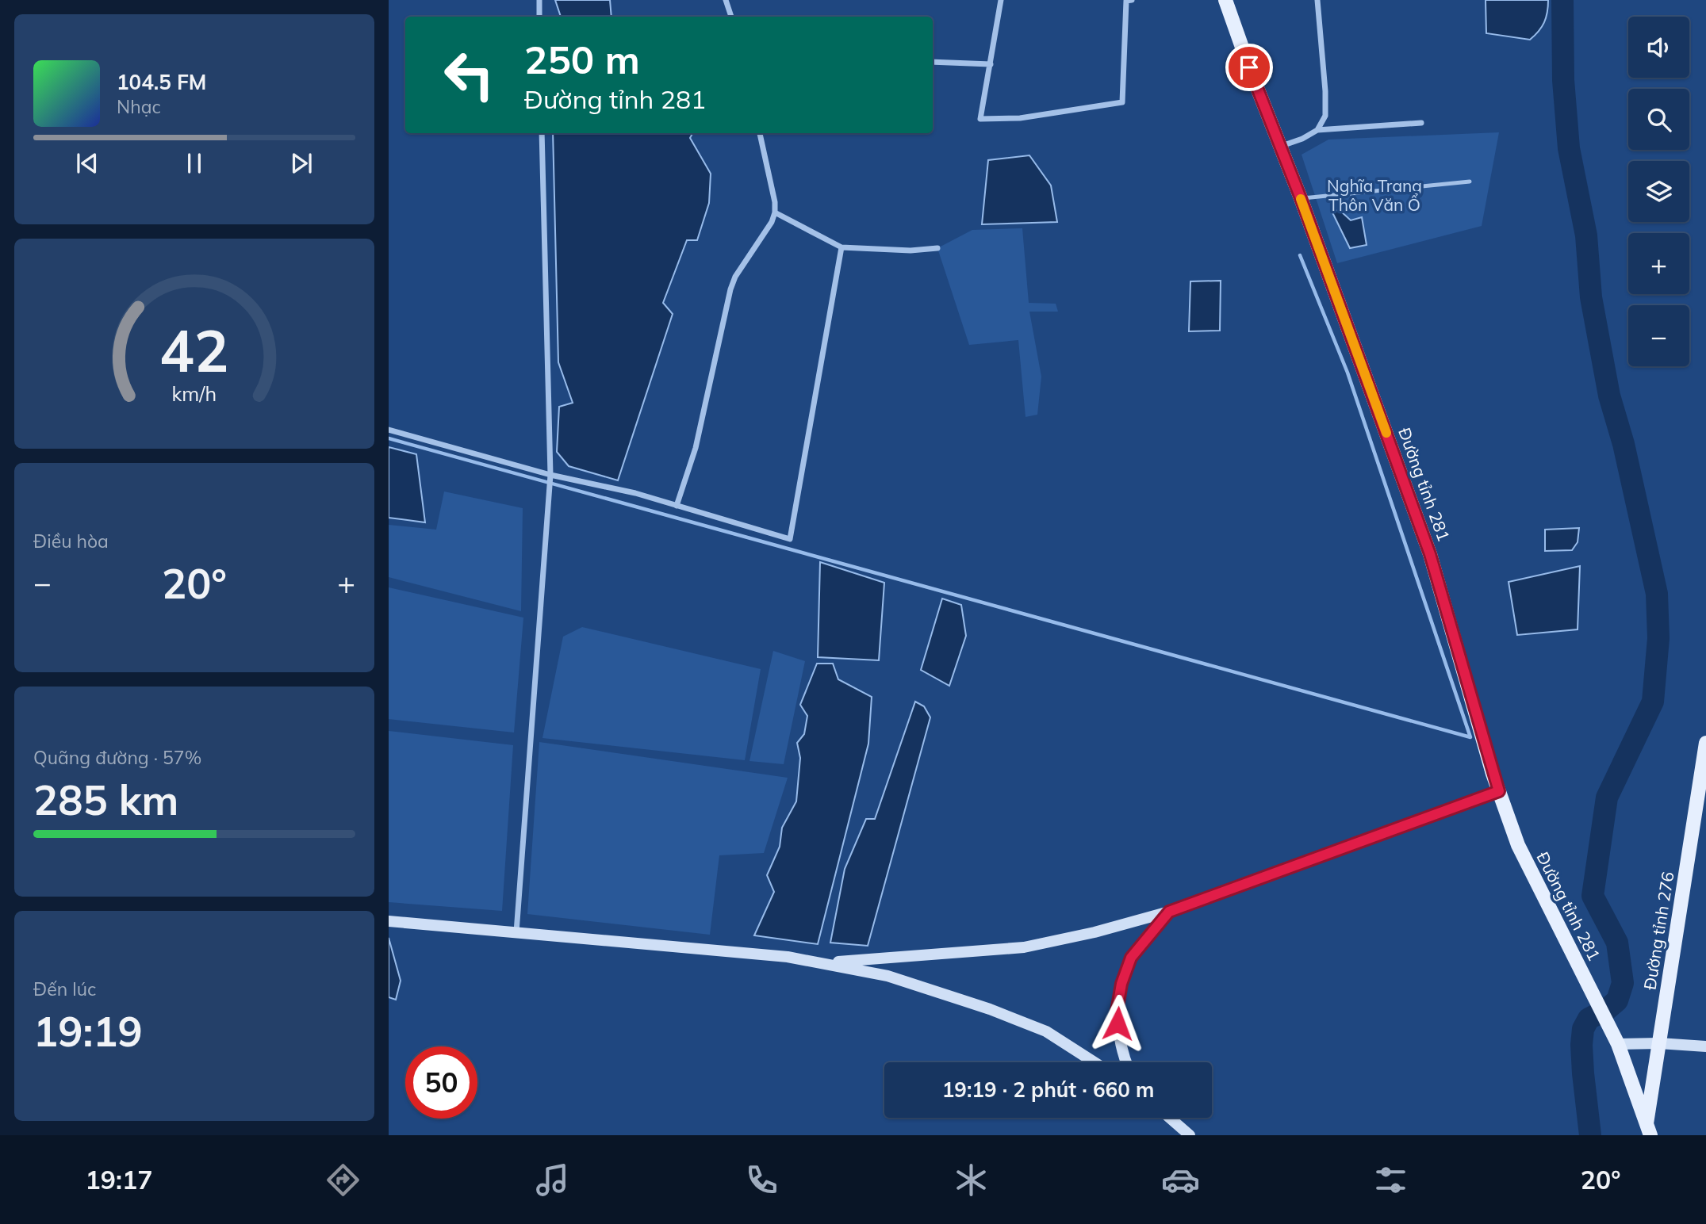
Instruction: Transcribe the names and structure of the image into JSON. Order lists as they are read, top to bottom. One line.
{"streets":{"main road":["Đường tỉnh 281","Đường tỉnh 276"]},"parks":["Nghĩa Trang Thôn Văn Ổ"],"page":{"map_buttons":["+","−"],"turn":["250 m","Đường tỉnh 281"],"song":["104.5 FM","Nhạc"],"tile":["Điều hòa",["Quãng đường · 57%","285 km"],["Đến lúc","19:19"]],"heat":["−","20°","+"],"limit":"50","trip":"19:19 · 2 phút · 660 m","tabs":["19:17","20°"],"gauge":["42","km/h"]}}
